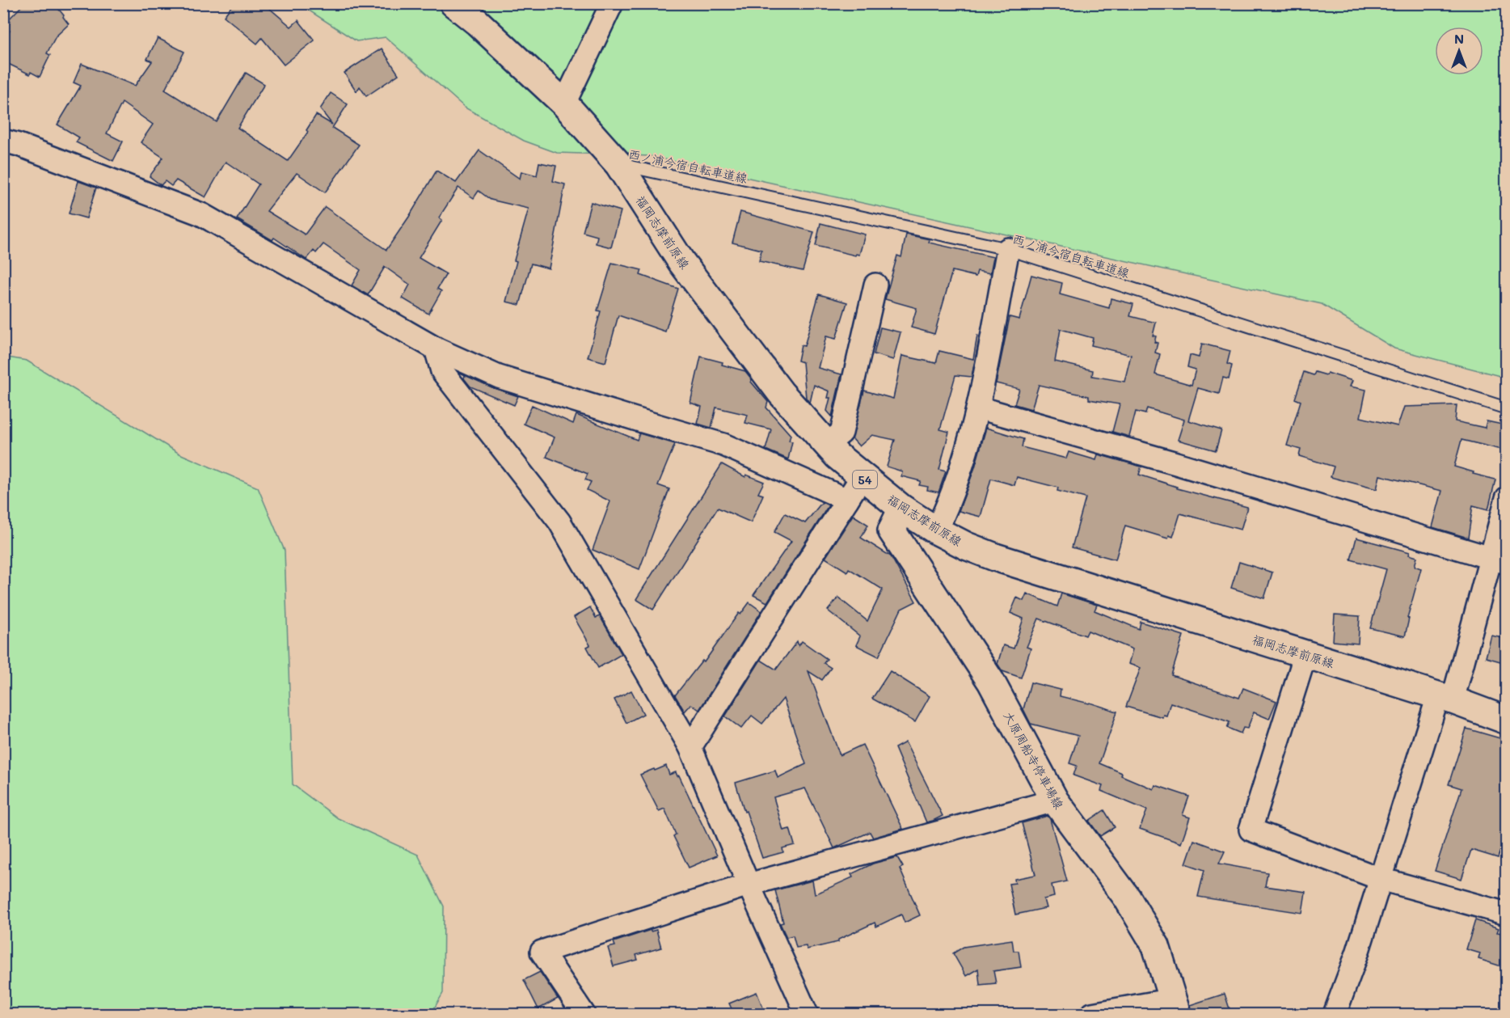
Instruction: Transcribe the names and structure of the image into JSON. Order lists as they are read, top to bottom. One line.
{"streets":{"main road":["福岡志摩前原線","54","大原周船寺停車場線"],"lane":["西ノ浦今宿自転車道線"]},"crossings":[["西ノ浦今宿自転車道線","福岡志摩前原線"],["福岡志摩前原線","大原周船寺停車場線"]],"north":"top"}
